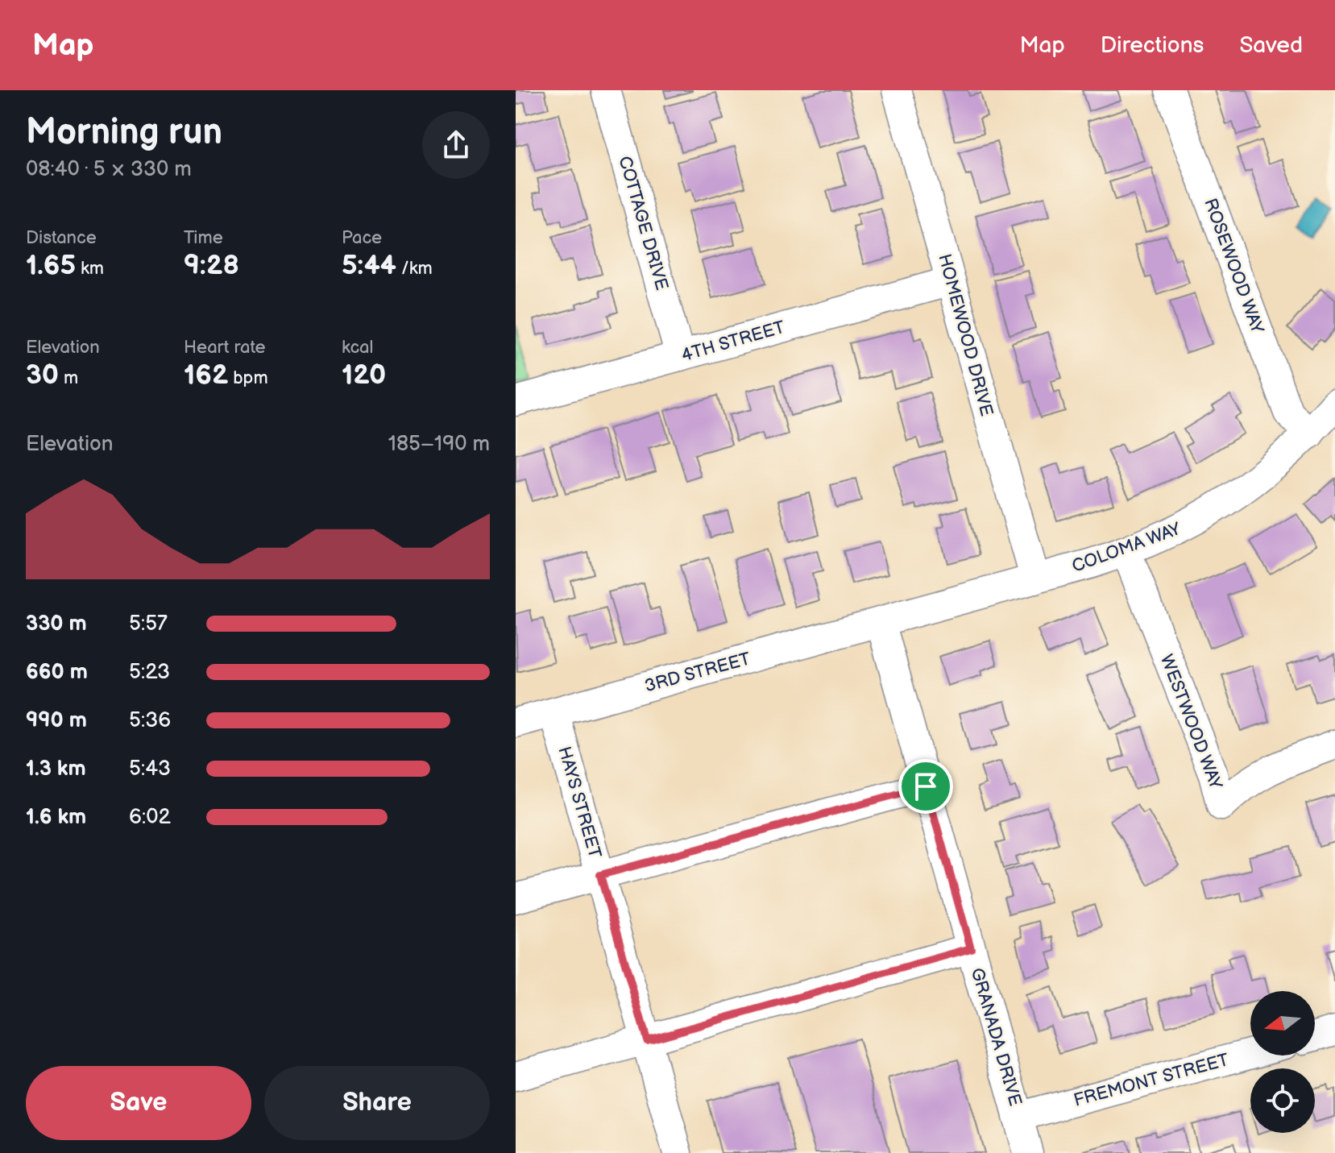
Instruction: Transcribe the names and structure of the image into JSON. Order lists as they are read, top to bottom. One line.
{"streets":{"street":["COTTAGE DRIVE","ROSEWOOD WAY","HOMEWOOD DRIVE","4TH STREET","COLOMA WAY","3RD STREET","WESTWOOD WAY","HAYS STREET","GRANADA DRIVE","FREMONT STREET"]},"crossings":[["COTTAGE DRIVE","4TH STREET"],["ROSEWOOD WAY","COLOMA WAY"],["HOMEWOOD DRIVE","4TH STREET"],["HOMEWOOD DRIVE","COLOMA WAY"],["COLOMA WAY","3RD STREET"],["COLOMA WAY","WESTWOOD WAY"],["COLOMA WAY","GRANADA DRIVE"],["3RD STREET","HAYS STREET"],["3RD STREET","GRANADA DRIVE"],["GRANADA DRIVE","FREMONT STREET"]],"north":"left","page":{"header":"Map","nav":["Map","Directions","Saved"],"heading":["Morning run","08:40 · 5 × 330 m"],"stats":[["Distance","1.65 km"],["Time","9:28"],["Pace","5:44 /km"],["Elevation","30 m"],["Heart rate","162 bpm"],["kcal","120"]],"chart":["Elevation","185–190 m"],"list":[{"name":"330 m","note":"5:57"},{"name":"660 m","note":"5:23"},{"name":"990 m","note":"5:36"},{"name":"1.3 km","note":"5:43"},{"name":"1.6 km","note":"6:02"}],"buttons":["Save","Share"]}}
